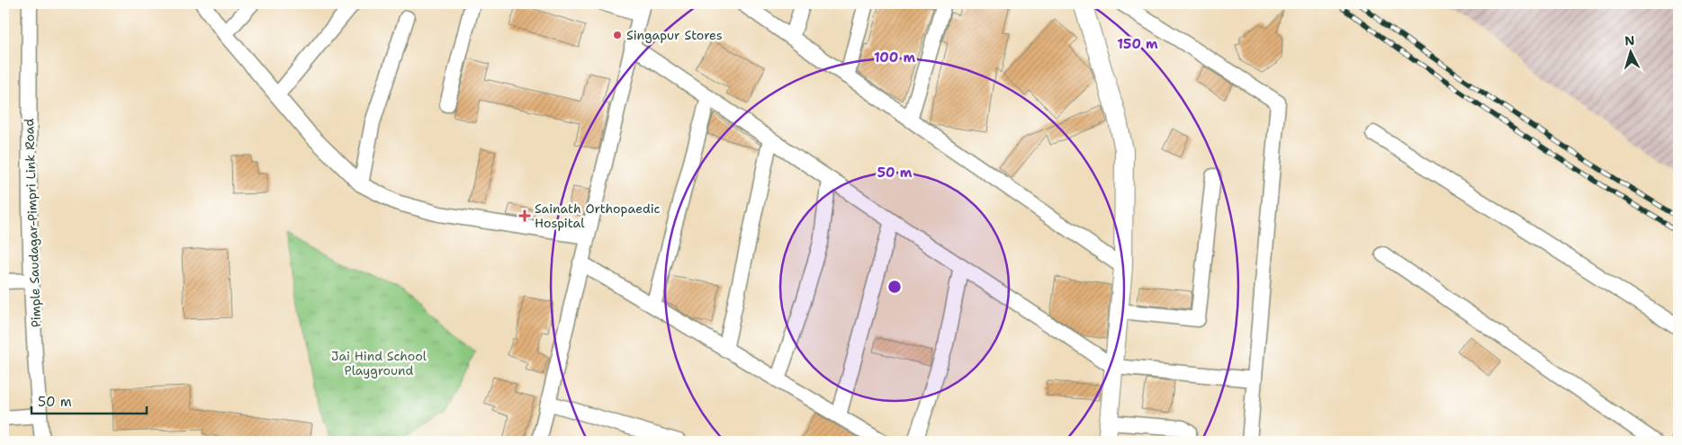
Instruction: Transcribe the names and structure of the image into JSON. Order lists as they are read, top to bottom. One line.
{"streets":{"street":["Pimple Saudagar-Pimpri Link Road"]},"parks":["Jai Hind School Playground"],"places":{"other":["Singapur Stores"],"health":["Sainath Orthopaedic Hospital"]},"scale_bar":"50 m","north":"top","rings":["150 m","100 m","50 m"]}
